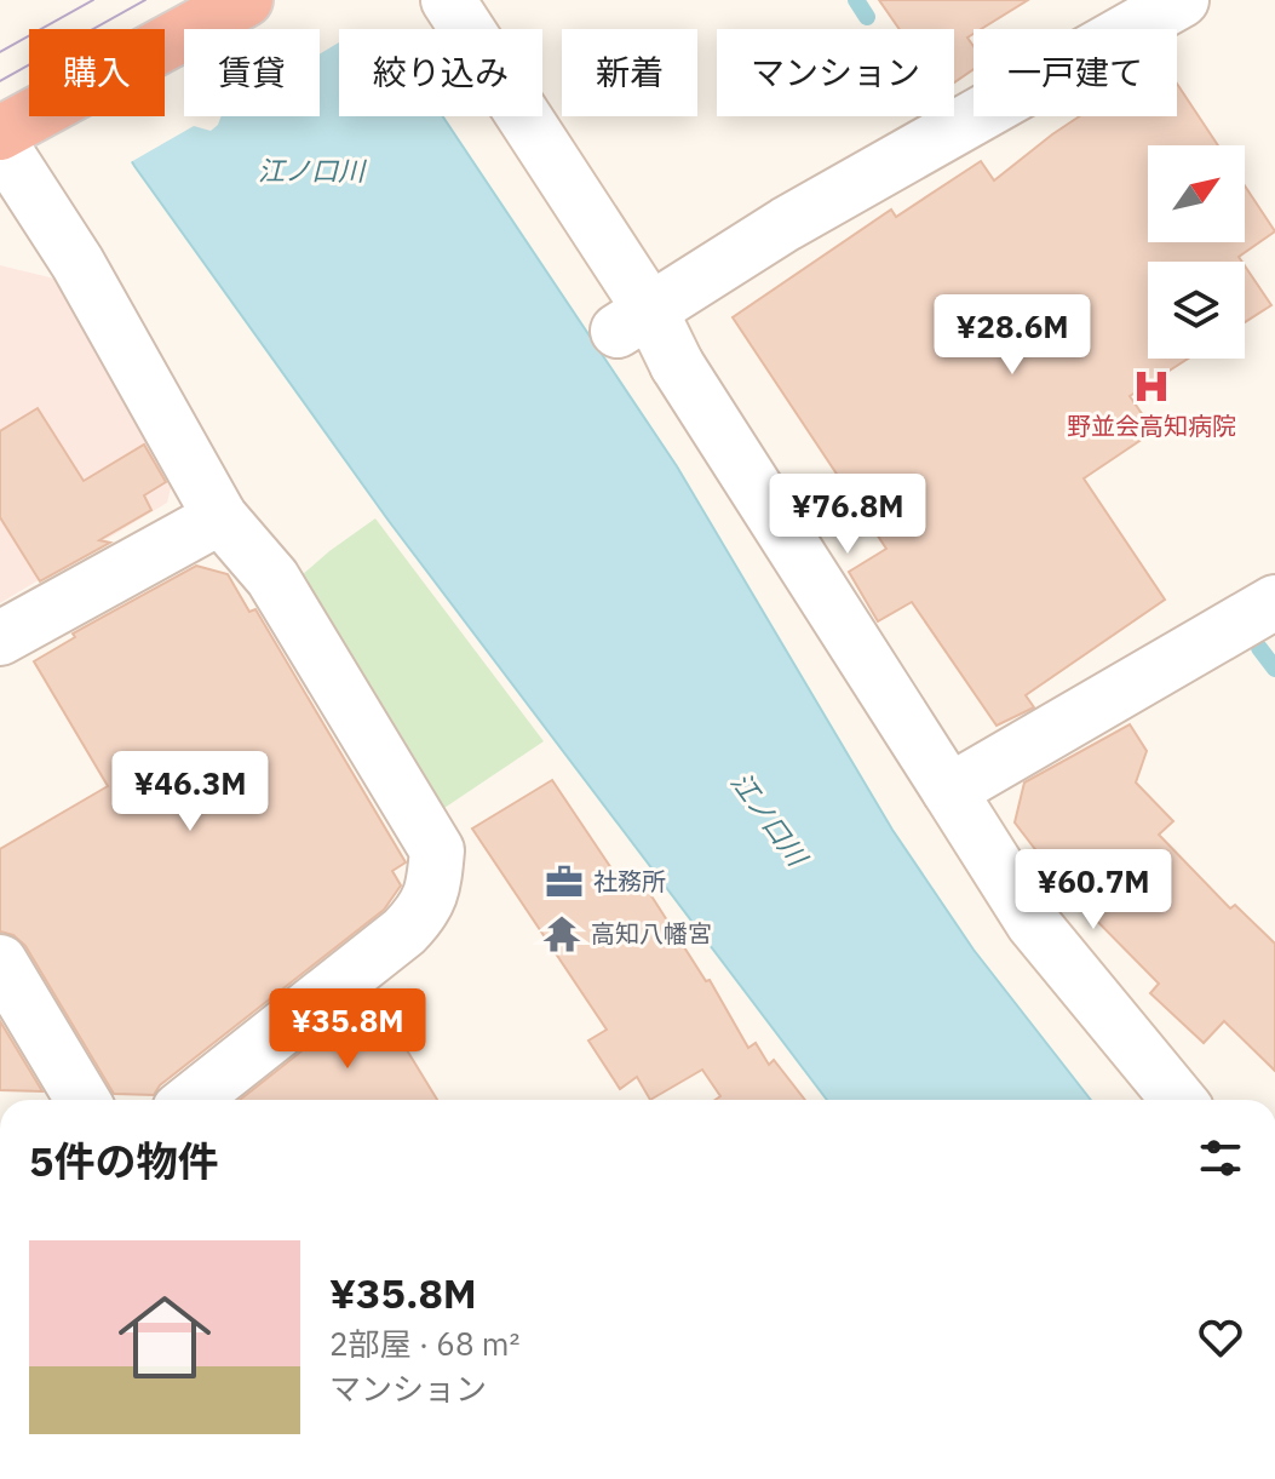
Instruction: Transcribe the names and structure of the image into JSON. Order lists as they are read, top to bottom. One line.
{"water":["江ノ口川"],"places":{"hospital":["野並会高知病院"],"office":["社務所"],"temple":["高知八幡宮"]},"north":"top right","page":{"chip":["購入","賃貸","絞り込み","新着","マンション","一戸建て"],"price":["¥28.6M","¥76.8M","¥46.3M","¥60.7M","¥35.8M"],"heading":"5件の物件","list":[{"name":"¥35.8M","note":"2部屋 · 68 m² · マンション"}]}}
